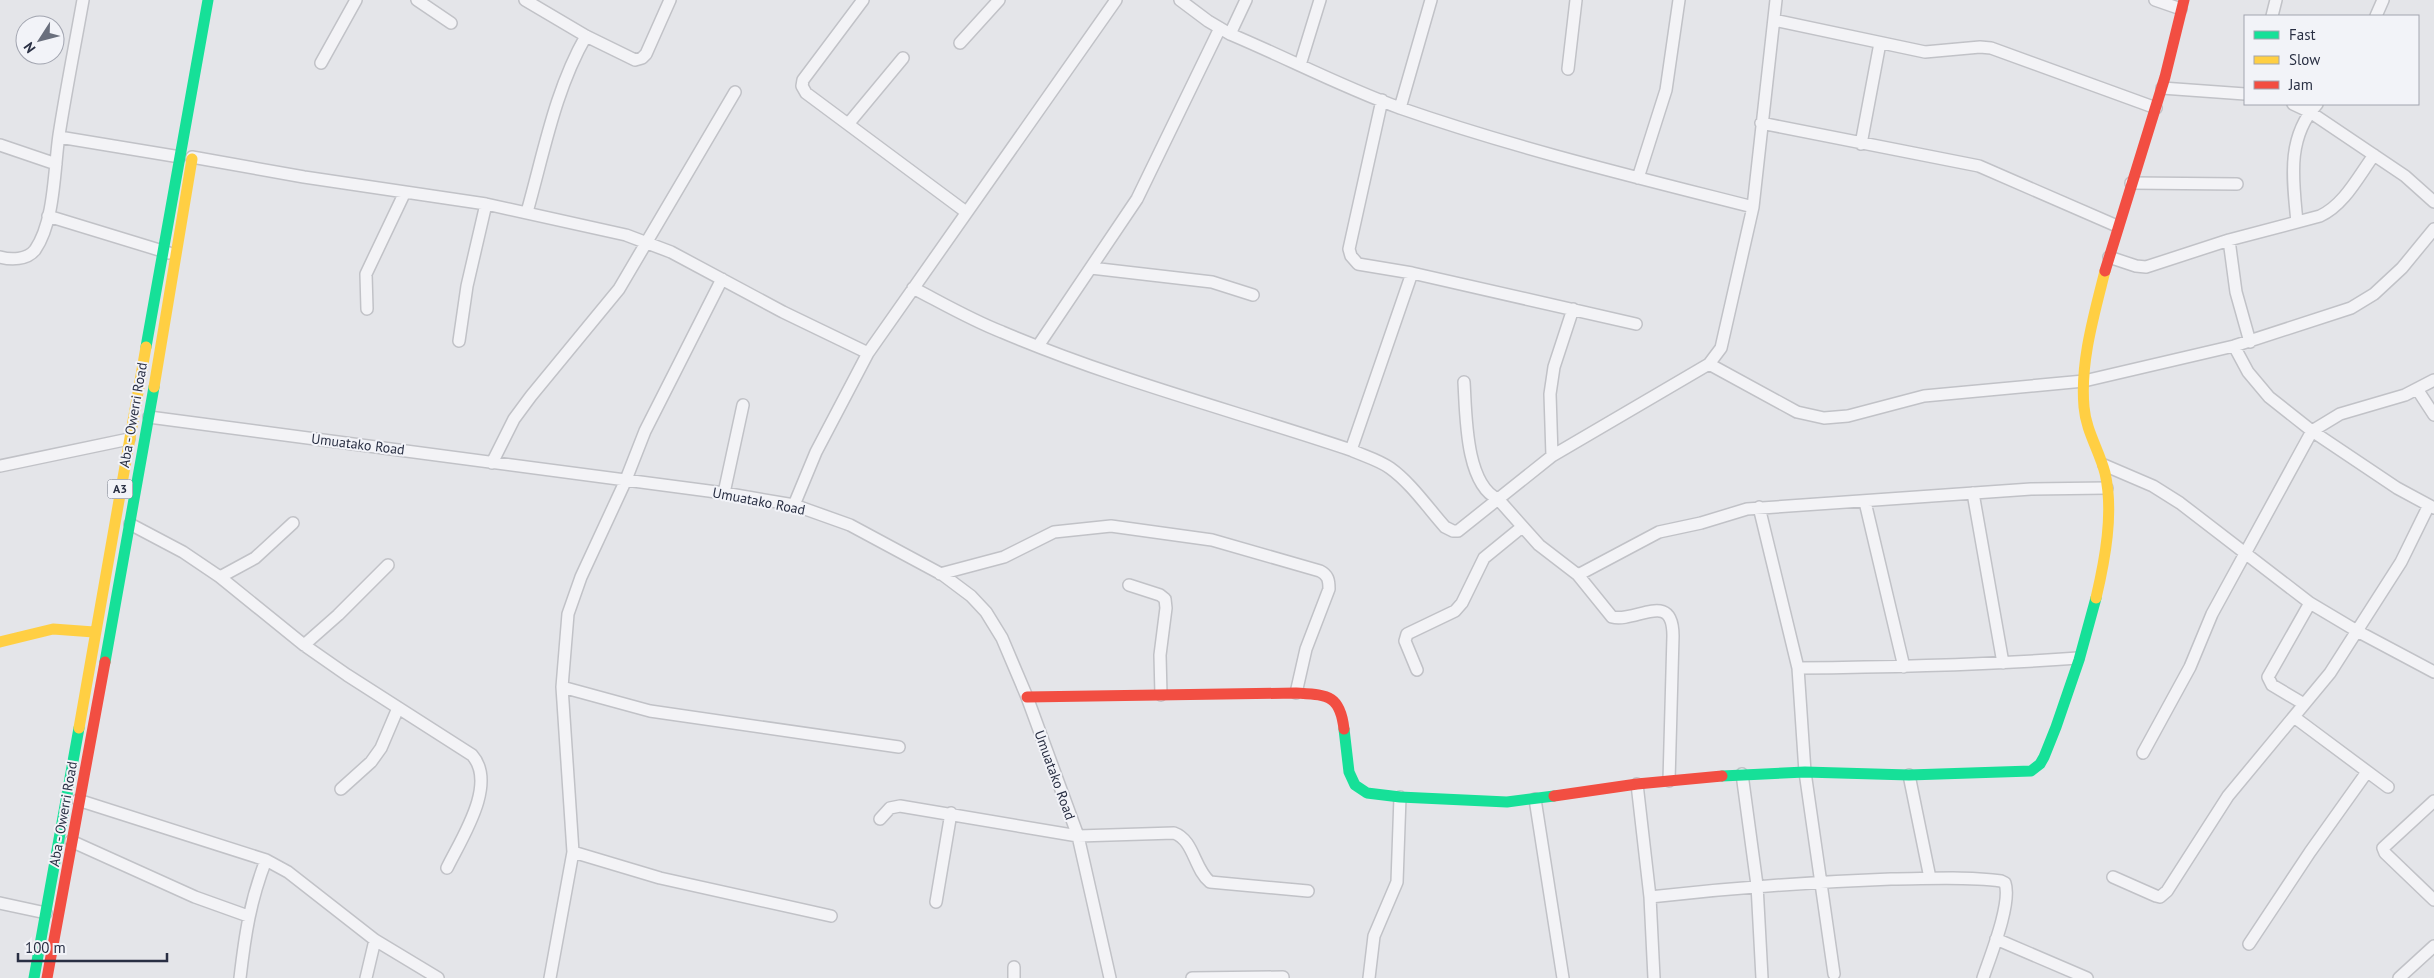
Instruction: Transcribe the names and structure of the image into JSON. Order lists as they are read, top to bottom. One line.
{"streets":{"street":["Aba - Owerri Road","Umuatako Road","A3"]},"crossings":[["Aba - Owerri Road","Umuatako Road"]],"legend":["Fast","Slow","Jam"],"scale_bar":"100 m","north":"bottom left"}
